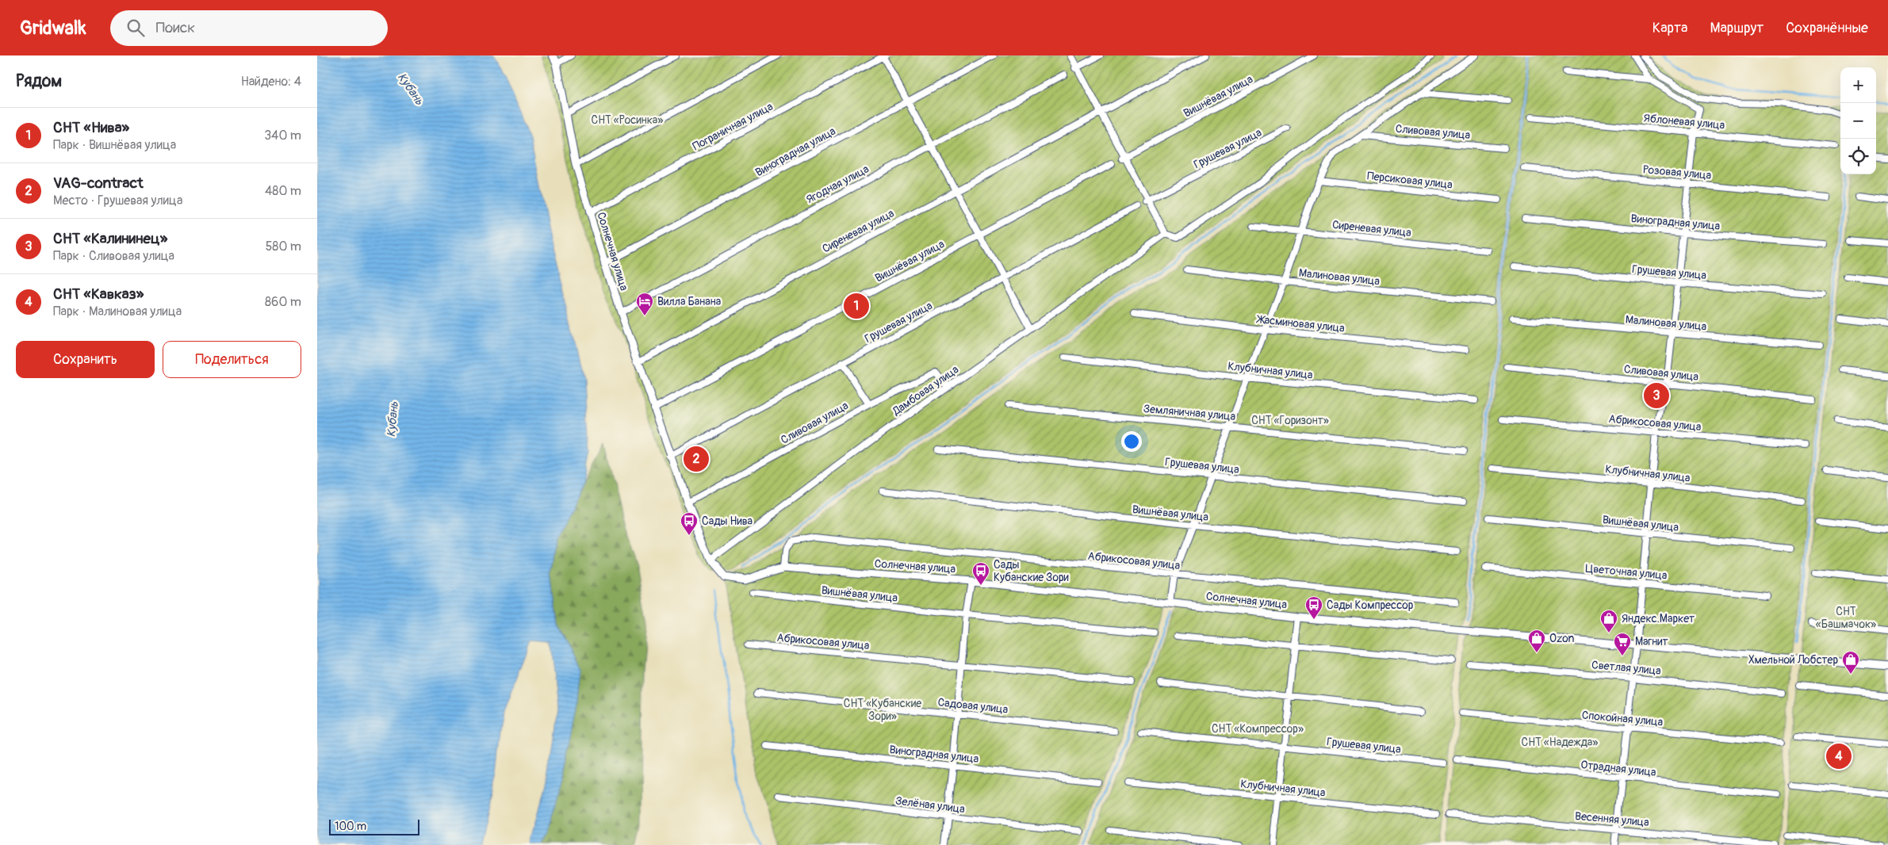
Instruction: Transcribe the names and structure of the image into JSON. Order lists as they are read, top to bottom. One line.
{"streets":{"street":["Вишнёвая улица","Яблоневая улица","Пограничная улица","Сливовая улица","Грушевая улица","Виноградная улица","Розовая улица","Персиковая улица","Ягодная улица","Сиреневая улица","Солнечная улица","Малиновая улица","Жасминовая улица","Клубничная улица","Дамбовая улица","Земляничная улица","Абрикосовая улица","Цветочная улица","Светлая улица","Садовая улица","Спокойная улица","Отрадная улица","Зелёная улица","Весенняя улица"]},"crossings":[["Вишнёвая улица","Солнечная улица"],["Пограничная улица","Солнечная улица"],["Сливовая улица","Солнечная улица"],["Сливовая улица","Дамбовая улица"],["Грушевая улица","Солнечная улица"],["Виноградная улица","Солнечная улица"],["Ягодная улица","Солнечная улица"],["Сиреневая улица","Солнечная улица"],["Солнечная улица","Дамбовая улица"],["Солнечная улица","Абрикосовая улица"]],"water":["Кубань"],"parks":["СНТ «Росинка»","СНТ «Горизонт»","СНТ «Башмачок»","СНТ «Кубанские Зори»","СНТ «Компрессор»","СНТ «Надежда»"],"places":{"hotel":["Вилла Банана"],"bus stop":["Сады Нива","Сады Кубанские Зори","Сады Компрессор"],"shop":["Яндекс.Маркет","Ozon","Хмельной Лобстер"],"supermarket":["Магнит"]},"scale_bar":"100 m","page":{"header":"Gridwalk","search":"Поиск","nav":["Карта","Маршрут","Сохранённые"],"heading":["Рядом","Найдено: 4"],"map_buttons":["+","−"],"list":[{"mark":"1","name":"СНТ «Нива»","note":"Парк · Вишнёвая улица","value":"340 m"},{"mark":"2","name":"VAG-contract","note":"Место · Грушевая улица","value":"480 m"},{"mark":"3","name":"СНТ «Калининец»","note":"Парк · Сливовая улица","value":"580 m"},{"mark":"4","name":"СНТ «Кавказ»","note":"Парк · Малиновая улица","value":"860 m"}],"pins":["1","3","2","4"],"buttons":["Сохранить","Поделиться"],"scale":"100 m"}}
